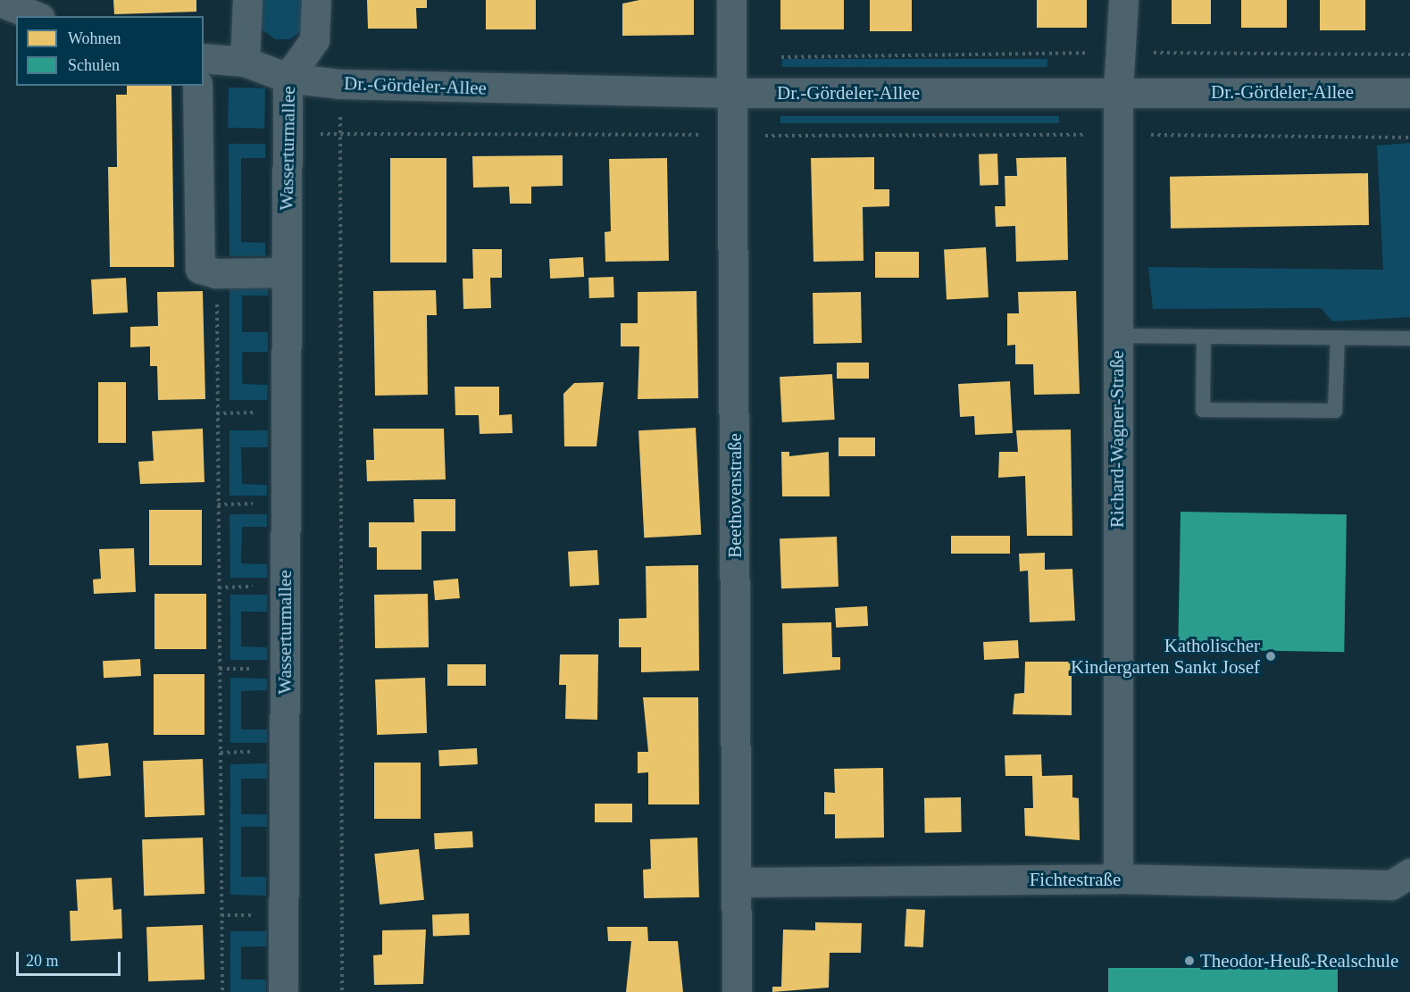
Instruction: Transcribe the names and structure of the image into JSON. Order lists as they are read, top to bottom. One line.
{"streets":{"street":["Dr.-Gördeler-Allee","Wasserturmallee","Richard-Wagner-Straße","Beethovenstraße","Fichtestraße"]},"crossings":[["Dr.-Gördeler-Allee","Wasserturmallee"],["Dr.-Gördeler-Allee","Richard-Wagner-Straße"],["Dr.-Gördeler-Allee","Beethovenstraße"],["Richard-Wagner-Straße","Fichtestraße"],["Beethovenstraße","Fichtestraße"]],"places":["Katholischer Kindergarten Sankt Josef","Theodor-Heuß-Realschule"],"legend":["Wohnen","Schulen"],"scale_bar":"20 m"}
